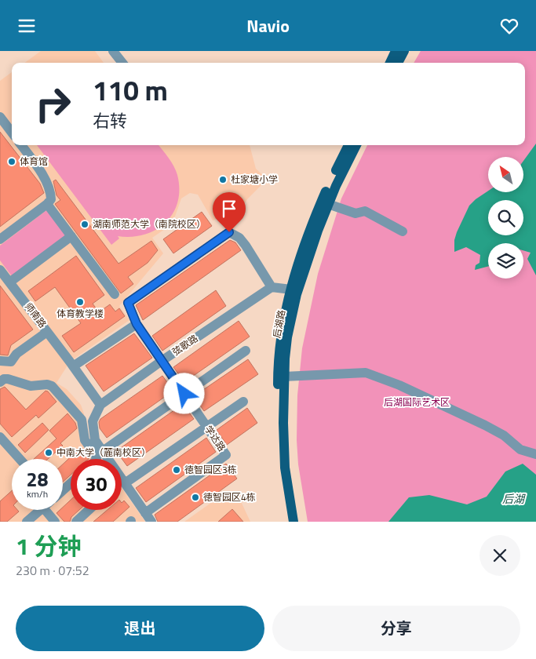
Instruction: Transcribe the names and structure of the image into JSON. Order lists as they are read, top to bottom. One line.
{"streets":{"main road":["后湖路"],"street":["师南路","弦歌路","学达路"]},"crossings":[["师南路","弦歌路"],["弦歌路","学达路"]],"water":["后湖"],"parks":["后湖国际艺术区"],"places":["体育馆","杜家塘小学","湖南师范大学（南院校区）","体育教学楼","中南大学（麓南校区）","徳智园区3栋","徳智园区4栋"],"north":"top left","page":{"header":"Navio","turn":["110 m","右转"],"speed":"28 km/h","limit":"30","heading":["1 分钟","230 m · 07:52"],"buttons":["退出","分享"]}}
